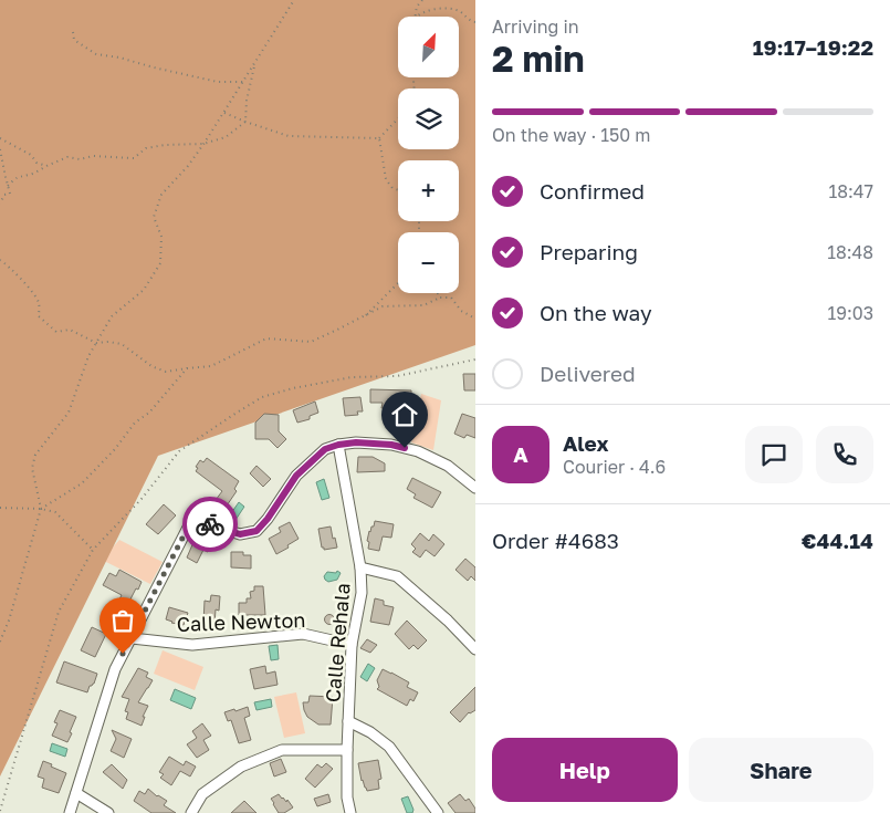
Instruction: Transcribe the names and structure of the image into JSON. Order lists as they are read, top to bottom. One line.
{"streets":{"street":["Calle Newton","Calle Rehala"]},"crossings":[["Calle Newton","Calle Rehala"]],"north":"top right","page":{"heading":["2 min","Arriving in","19:17–19:22"],"panel":["Alex","Courier · 4.6","Order #4683","€44.14"],"map_buttons":["+","−"],"bar":"On the way · 150 m","list":[["Confirmed","18:47"],["Preparing","18:48"],["On the way","19:03"],"Delivered"],"round":"A","buttons":["Help","Share"]}}
